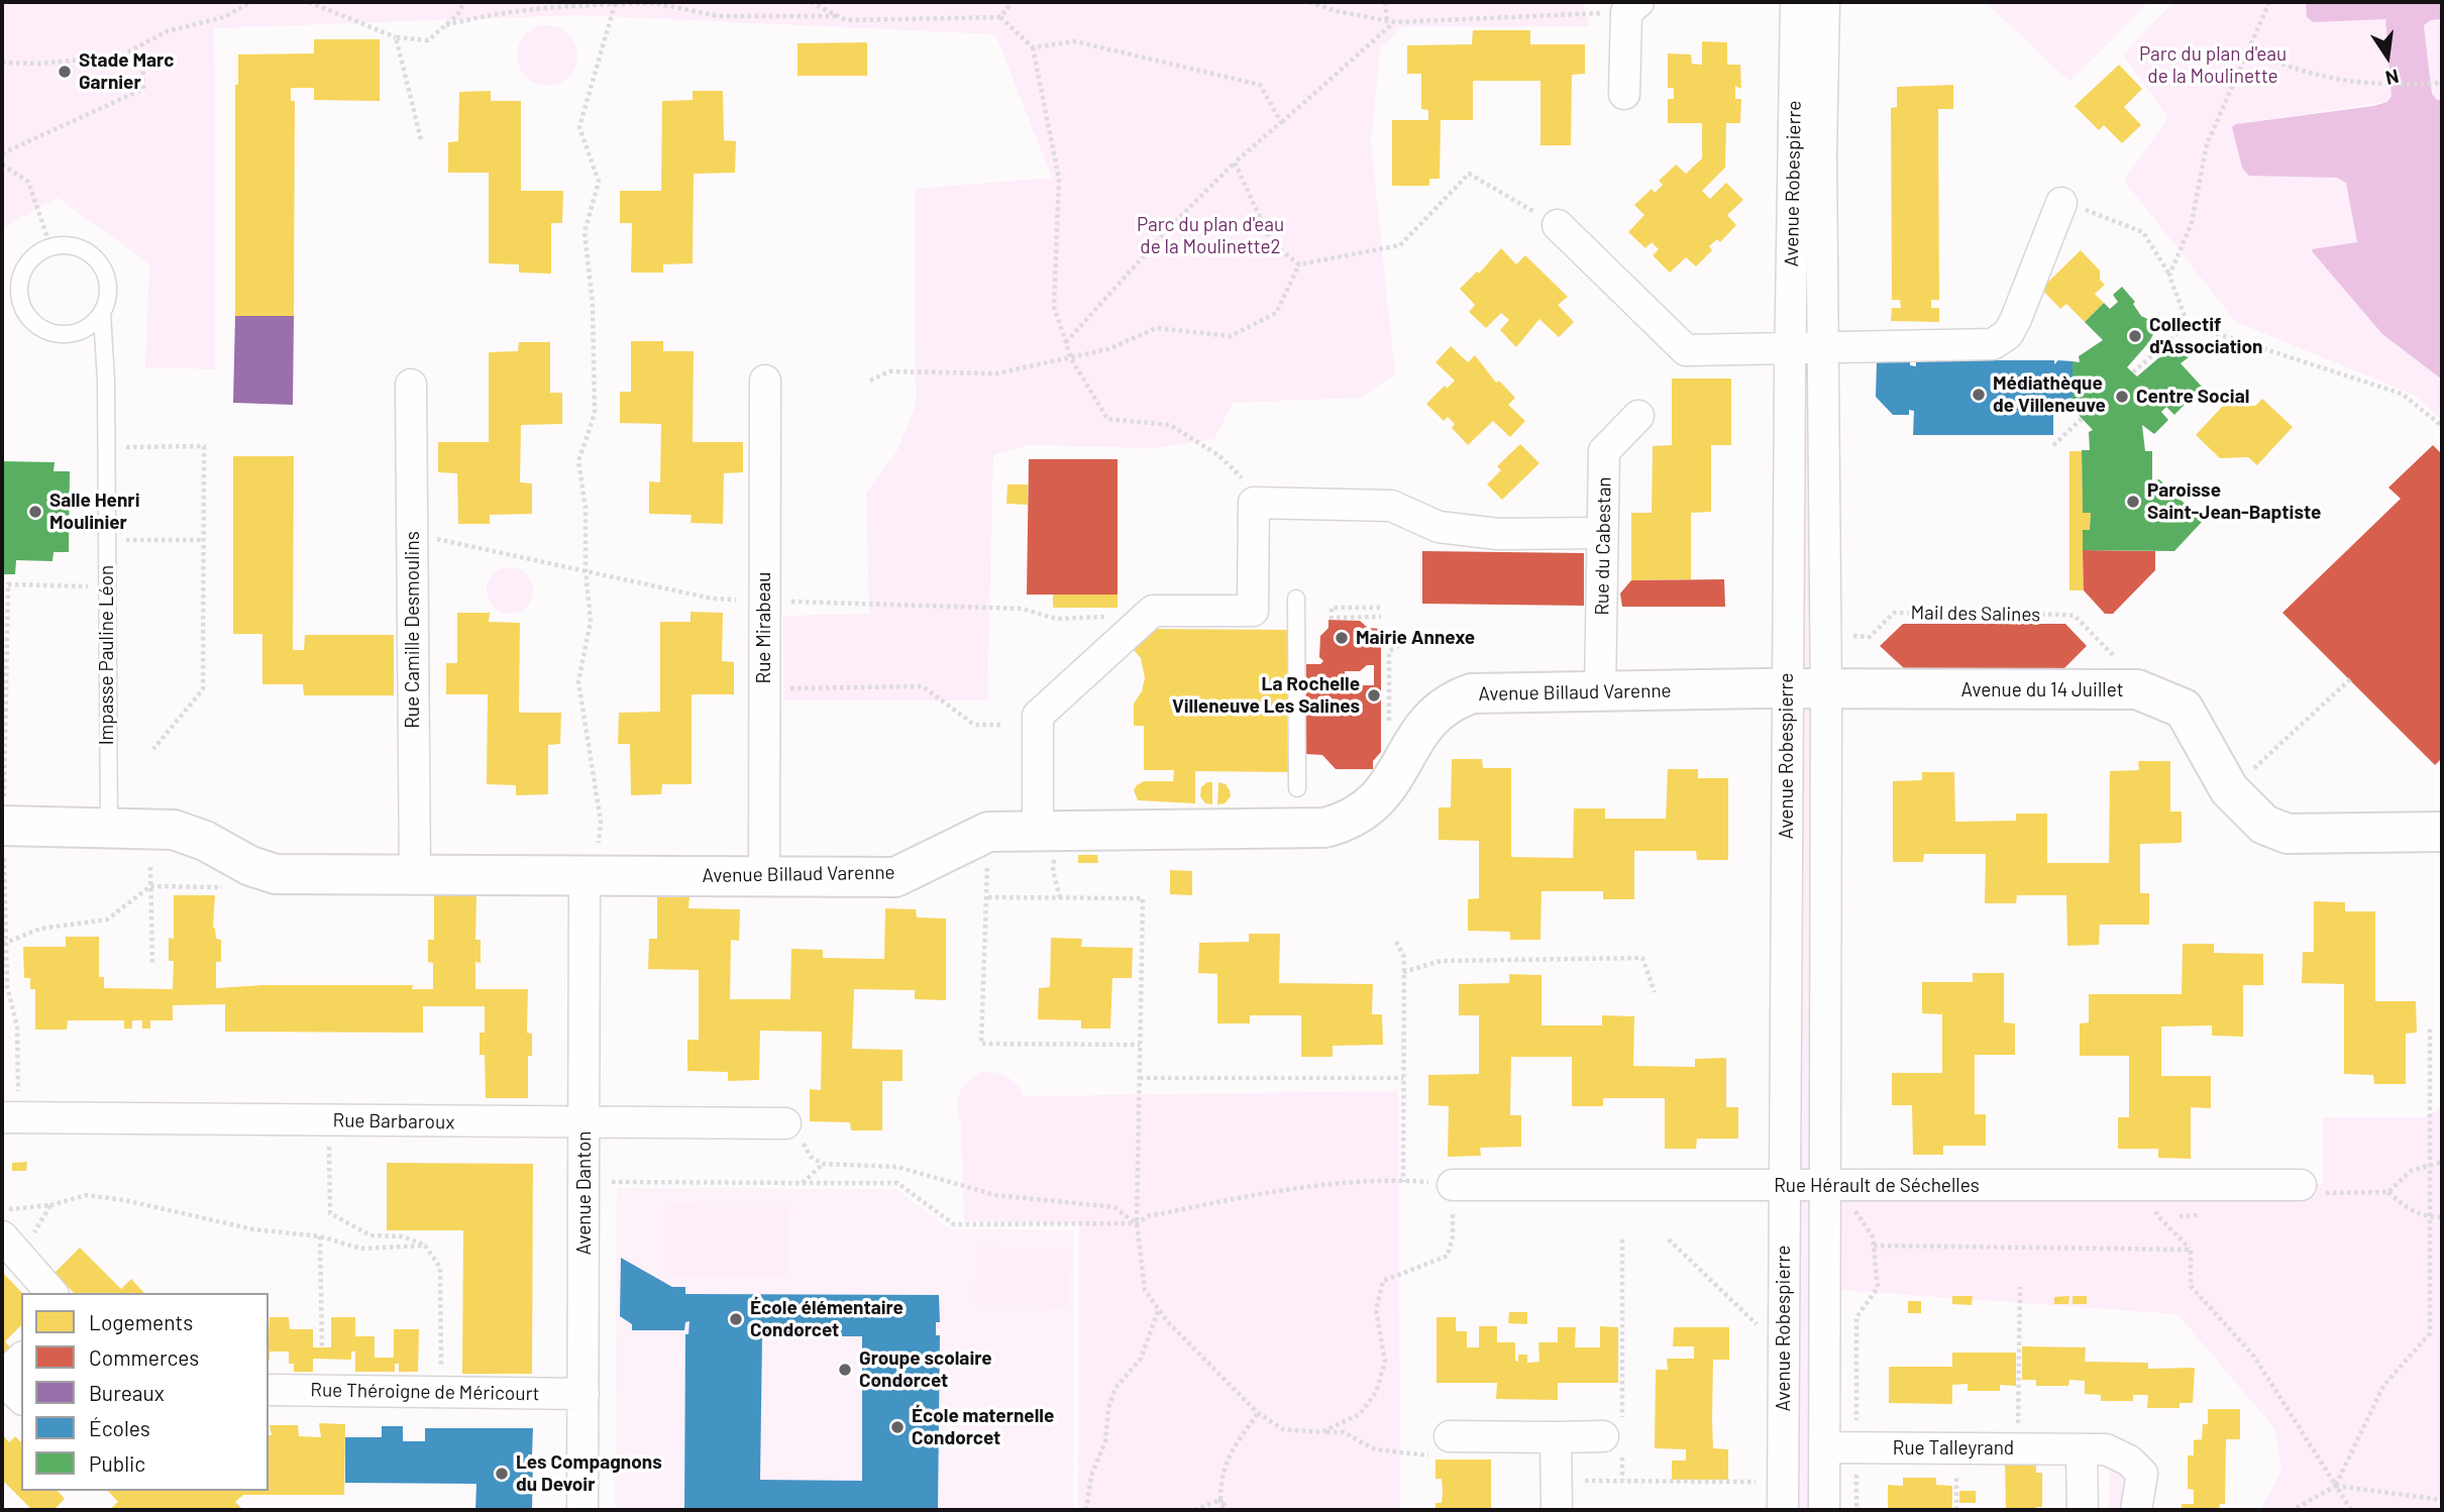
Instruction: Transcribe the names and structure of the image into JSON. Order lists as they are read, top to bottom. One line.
{"streets":{"street":["Avenue Robespierre","Rue du Cabestan","Rue Mirabeau","Rue Camille Desmoulins","Avenue du 14 Juillet","Avenue Billaud Varenne","Rue Barbaroux","Rue Hérault de Séchelles","Avenue Danton","Rue Théroigne de Méricourt","Rue Talleyrand"],"lane":["Impasse Pauline Léon"],"path":["Mail des Salines"]},"crossings":[["Avenue Robespierre","Mail des Salines"],["Avenue Robespierre","Avenue du 14 Juillet"],["Avenue Robespierre","Avenue Billaud Varenne"],["Avenue Robespierre","Rue Hérault de Séchelles"],["Avenue Robespierre","Rue Talleyrand"],["Rue du Cabestan","Avenue Billaud Varenne"],["Rue Mirabeau","Avenue Billaud Varenne"],["Rue Camille Desmoulins","Avenue Billaud Varenne"],["Impasse Pauline Léon","Avenue Billaud Varenne"],["Avenue du 14 Juillet","Avenue Billaud Varenne"],["Avenue Billaud Varenne","Avenue Danton"],["Rue Barbaroux","Avenue Danton"],["Avenue Danton","Rue Théroigne de Méricourt"]],"parks":["Parc du plan d'eau de la Moulinette","Parc du plan d'eau de la Moulinette2"],"places":["Stade Marc Garnier","Collectif d'Association","Médiathèque de Villeneuve","Centre Social","Paroisse Saint-Jean-Baptiste","Salle Henri Moulinier","Mairie Annexe","La Rochelle Villeneuve Les Salines","École élémentaire Condorcet","Groupe scolaire Condorcet","École maternelle Condorcet","Les Compagnons du Devoir"],"legend":["Logements","Commerces","Bureaux","Écoles","Public"],"north":"bottom"}
